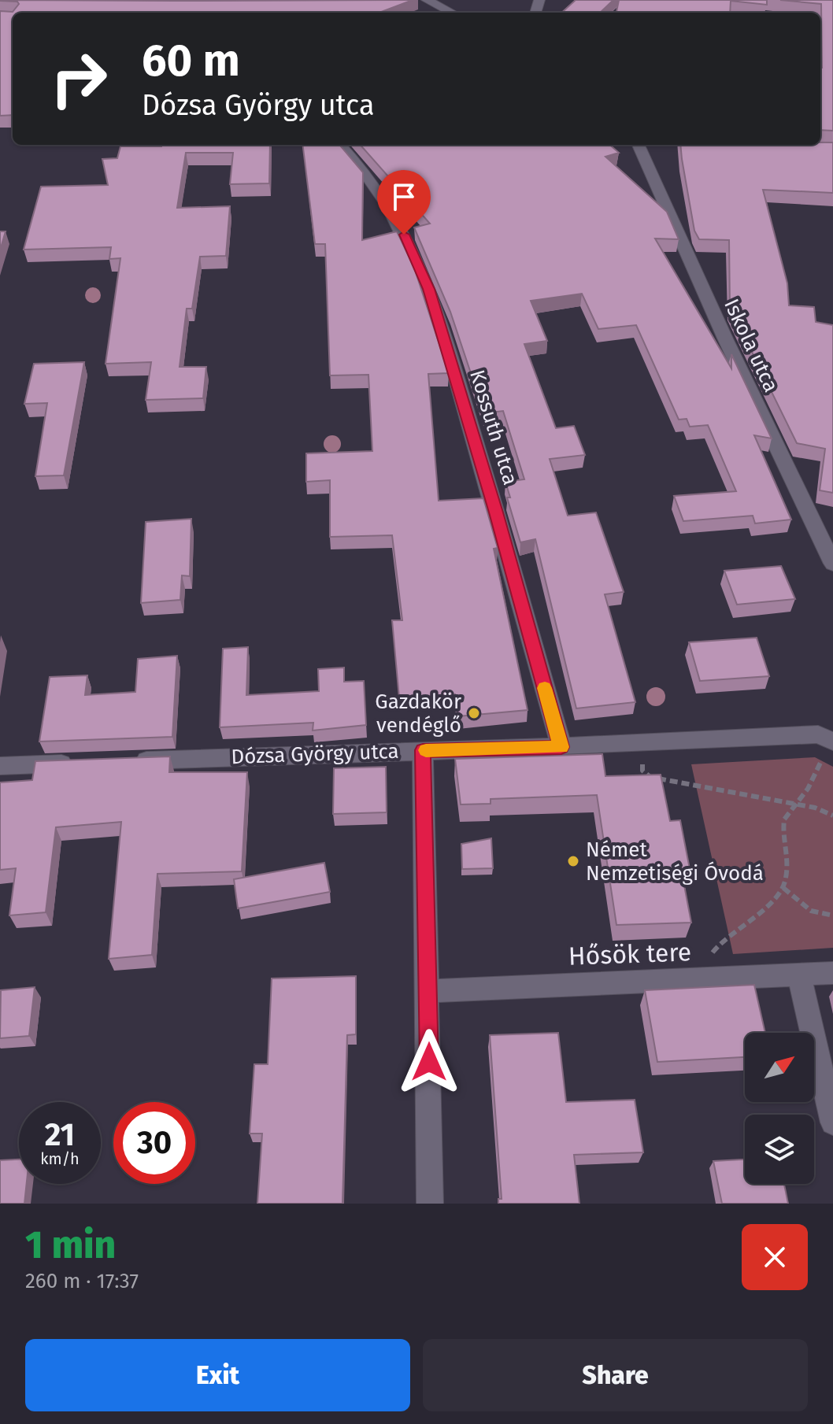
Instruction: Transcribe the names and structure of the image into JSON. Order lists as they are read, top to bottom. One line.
{"streets":{"street":["Iskola utca","Kossuth utca","Dózsa György utca","Hősök tere"]},"crossings":[["Kossuth utca","Dózsa György utca"]],"places":["Gazdakör vendéglő","Német Nemzetiségi Óvodá"],"north":"top right","page":{"turn":["60 m","Dózsa György utca"],"speed":"21 km/h","limit":"30","heading":["1 min","260 m · 17:37"],"buttons":["Exit","Share"]}}
